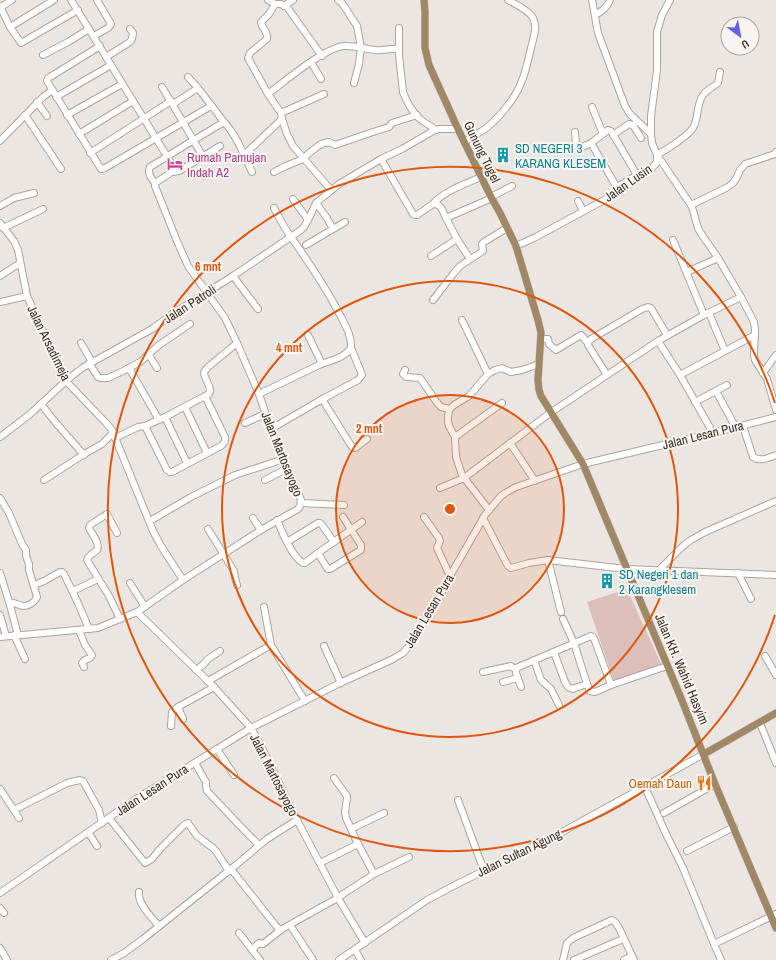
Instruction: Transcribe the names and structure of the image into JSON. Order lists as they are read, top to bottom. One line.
{"streets":{"main road":["Gunung Tugel","Jalan KH. Wahid Hasyim"],"street":["Jalan Lusin","Jalan Patroli","Jalan Arsadimeja","Jalan Lesan Pura","Jalan Martosayogo","Jalan Sultan Agung"]},"crossings":[["Gunung Tugel","Jalan Lusin"],["Gunung Tugel","Jalan Patroli"],["Gunung Tugel","Jalan KH. Wahid Hasyim"],["Jalan Patroli","Jalan Arsadimeja"],["Jalan Patroli","Jalan Martosayogo"],["Jalan Arsadimeja","Jalan Martosayogo"],["Jalan Lesan Pura","Jalan Martosayogo"],["Jalan Lesan Pura","Jalan KH. Wahid Hasyim"],["Jalan Martosayogo","Jalan Sultan Agung"],["Jalan KH. Wahid Hasyim","Jalan Sultan Agung"]],"places":{"building":["SD NEGERI 3 KARANG KLESEM","SD Negeri 1 dan 2 Karangklesem"],"hotel":["Rumah Pamujan Indah A2"],"restaurant":["Oemah Daun"]},"north":"bottom right","rings":["6 mnt","4 mnt","2 mnt"]}
